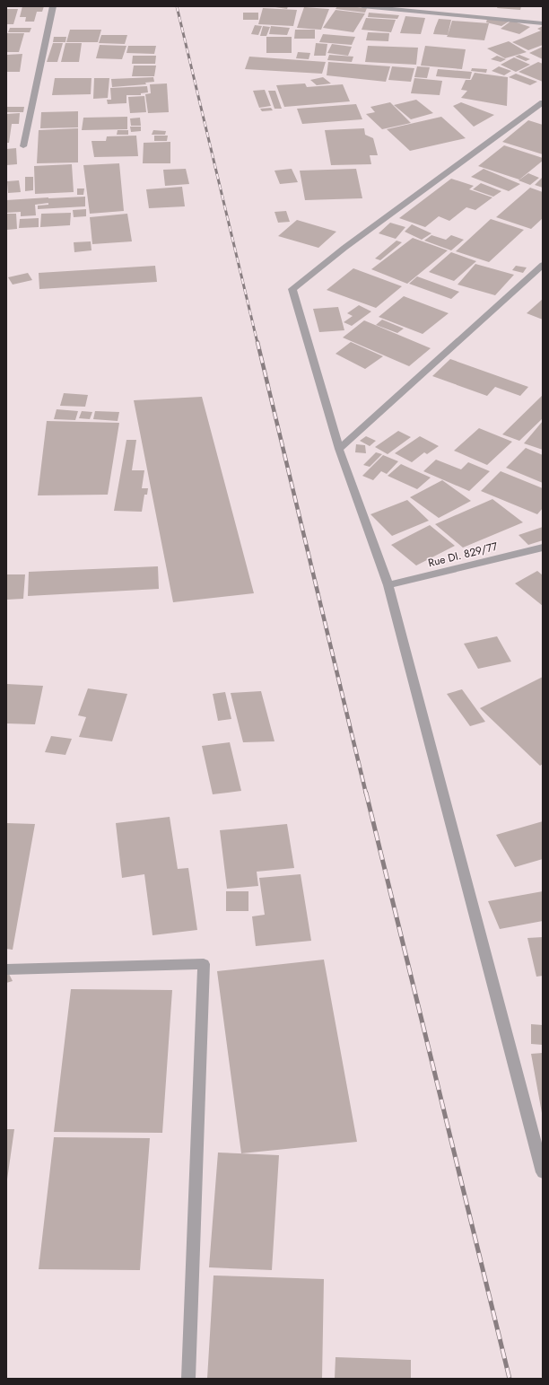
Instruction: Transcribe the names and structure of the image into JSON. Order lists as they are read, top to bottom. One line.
{"streets":{"street":["Rue DI. 829/77"]}}
